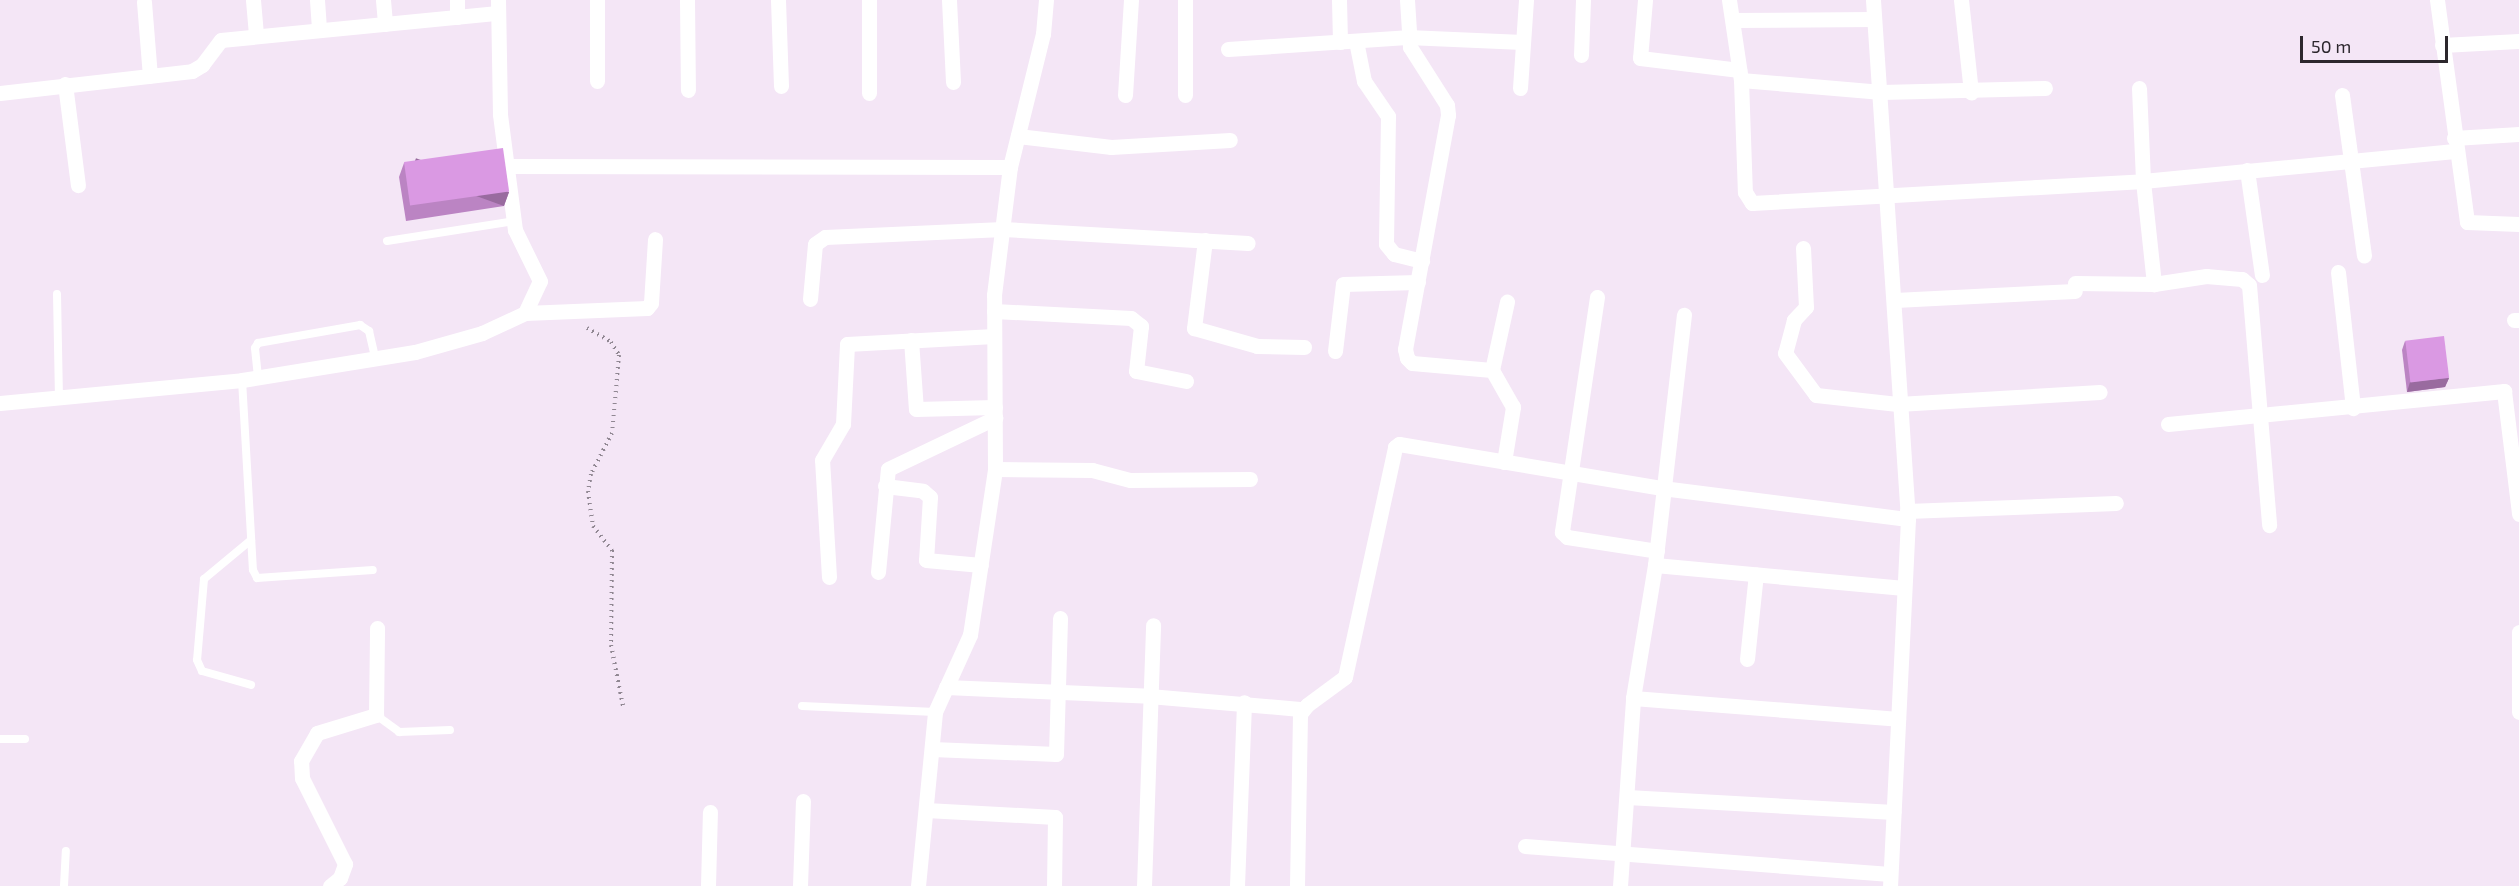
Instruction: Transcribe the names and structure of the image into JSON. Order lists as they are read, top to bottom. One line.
{"scale_bar":"50 m"}
